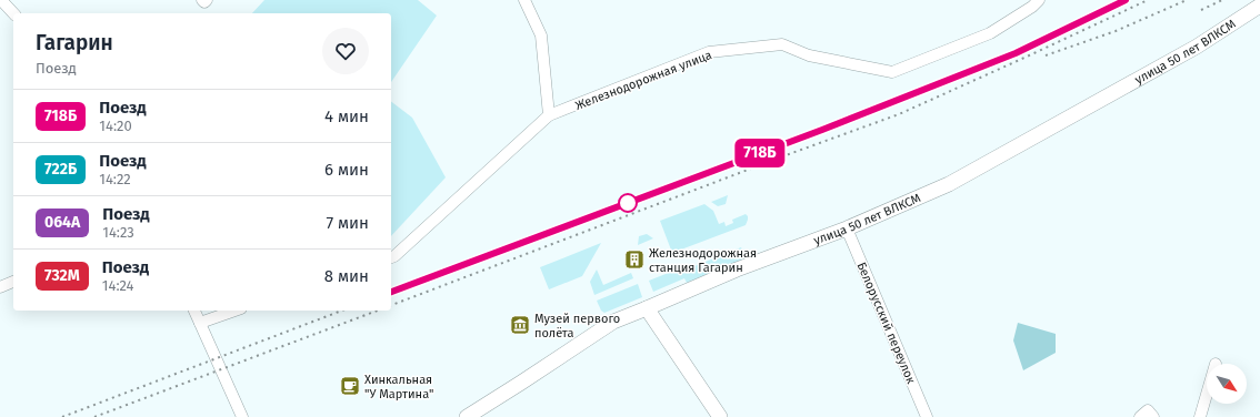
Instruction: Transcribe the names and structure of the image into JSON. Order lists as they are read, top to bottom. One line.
{"streets":{"main road":["улица 50 лет ВЛКСМ"],"street":["Железнодорожная улица","Белорусский переулок"]},"crossings":[["улица 50 лет ВЛКСМ","Белорусский переулок"]],"places":{"building":["Железнодорожная станция Гагарин"],"museum":["Музей первого полёта"],"cafe":["Хинкальная \"У Мартина\""]},"north":"bottom right","page":{"on_map":"718Б","heading":["Гагарин","Поезд"],"list":[{"mark":"718Б","name":"Поезд","note":"14:20","value":"4 мин"},{"mark":"722Б","name":"Поезд","note":"14:22","value":"6 мин"},{"mark":"064А","name":"Поезд","note":"14:23","value":"7 мин"},{"mark":"732М","name":"Поезд","note":"14:24","value":"8 мин"}]}}
